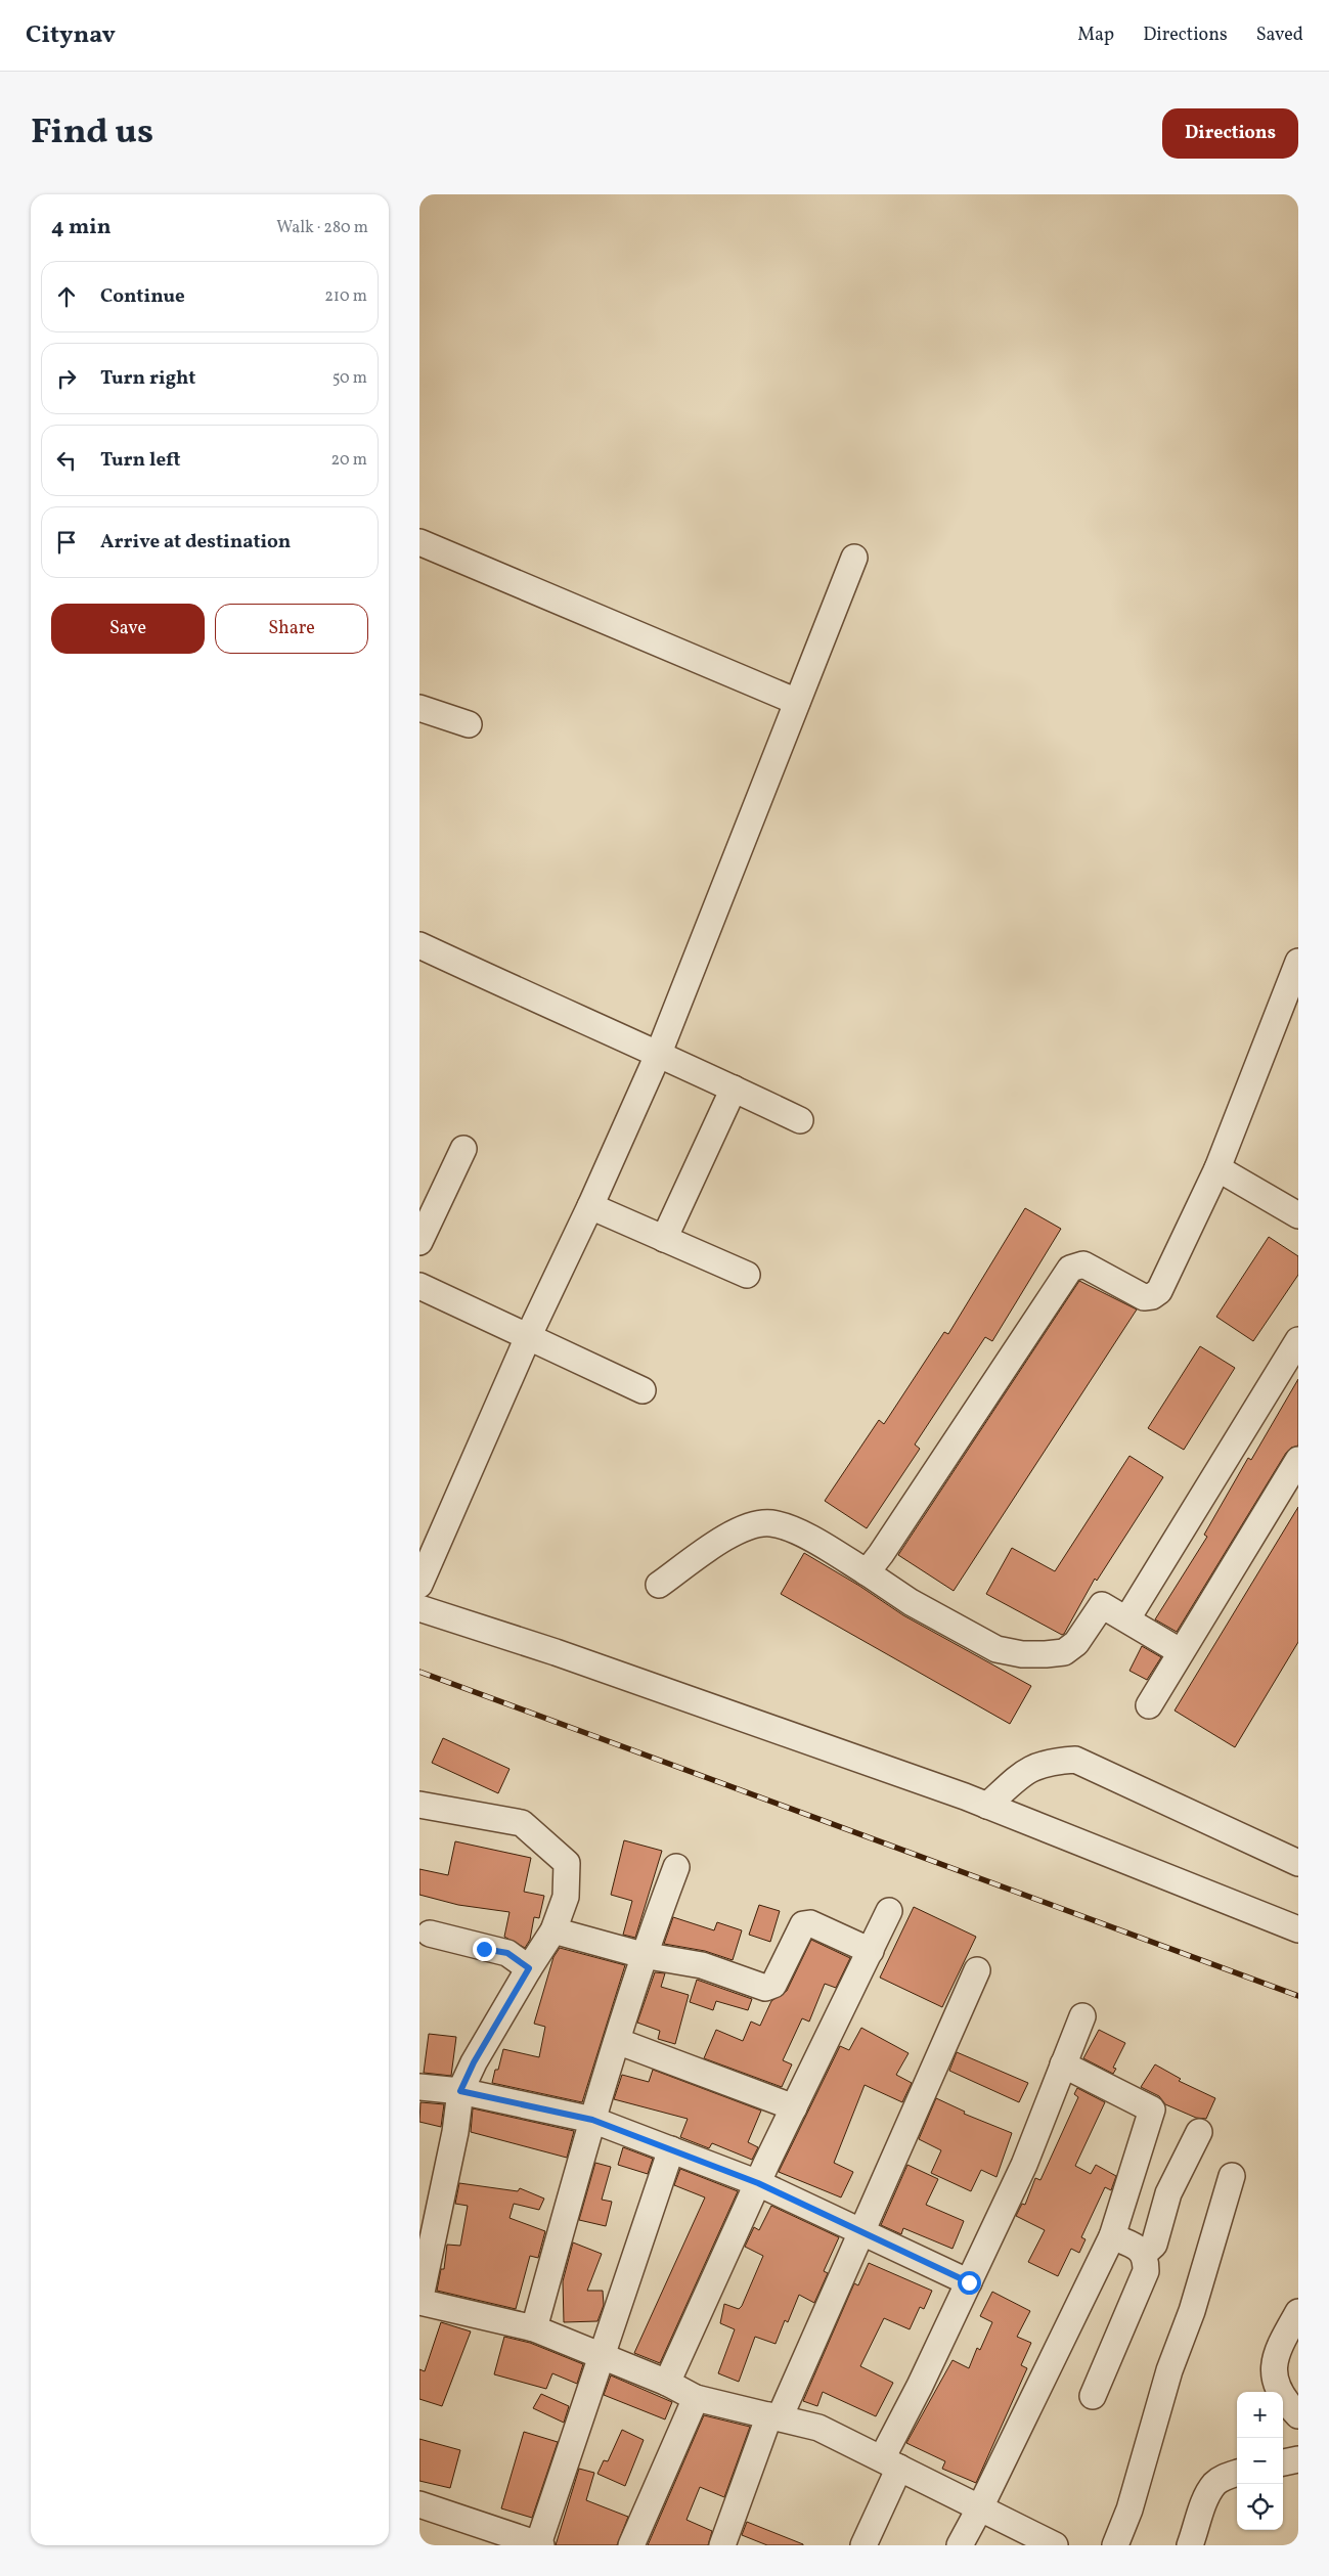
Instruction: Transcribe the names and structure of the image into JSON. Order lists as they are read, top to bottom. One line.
{"page":{"header":"Citynav","nav":["Map","Directions","Saved"],"title":"Find us","buttons":["Directions",["Save","Share"]],"heading":["4 min","Walk · 280 m"],"list":[["Continue","210 m"],["Turn right","50 m"],["Turn left","20 m"],"Arrive at destination"],"map_buttons":["+","−"]}}
